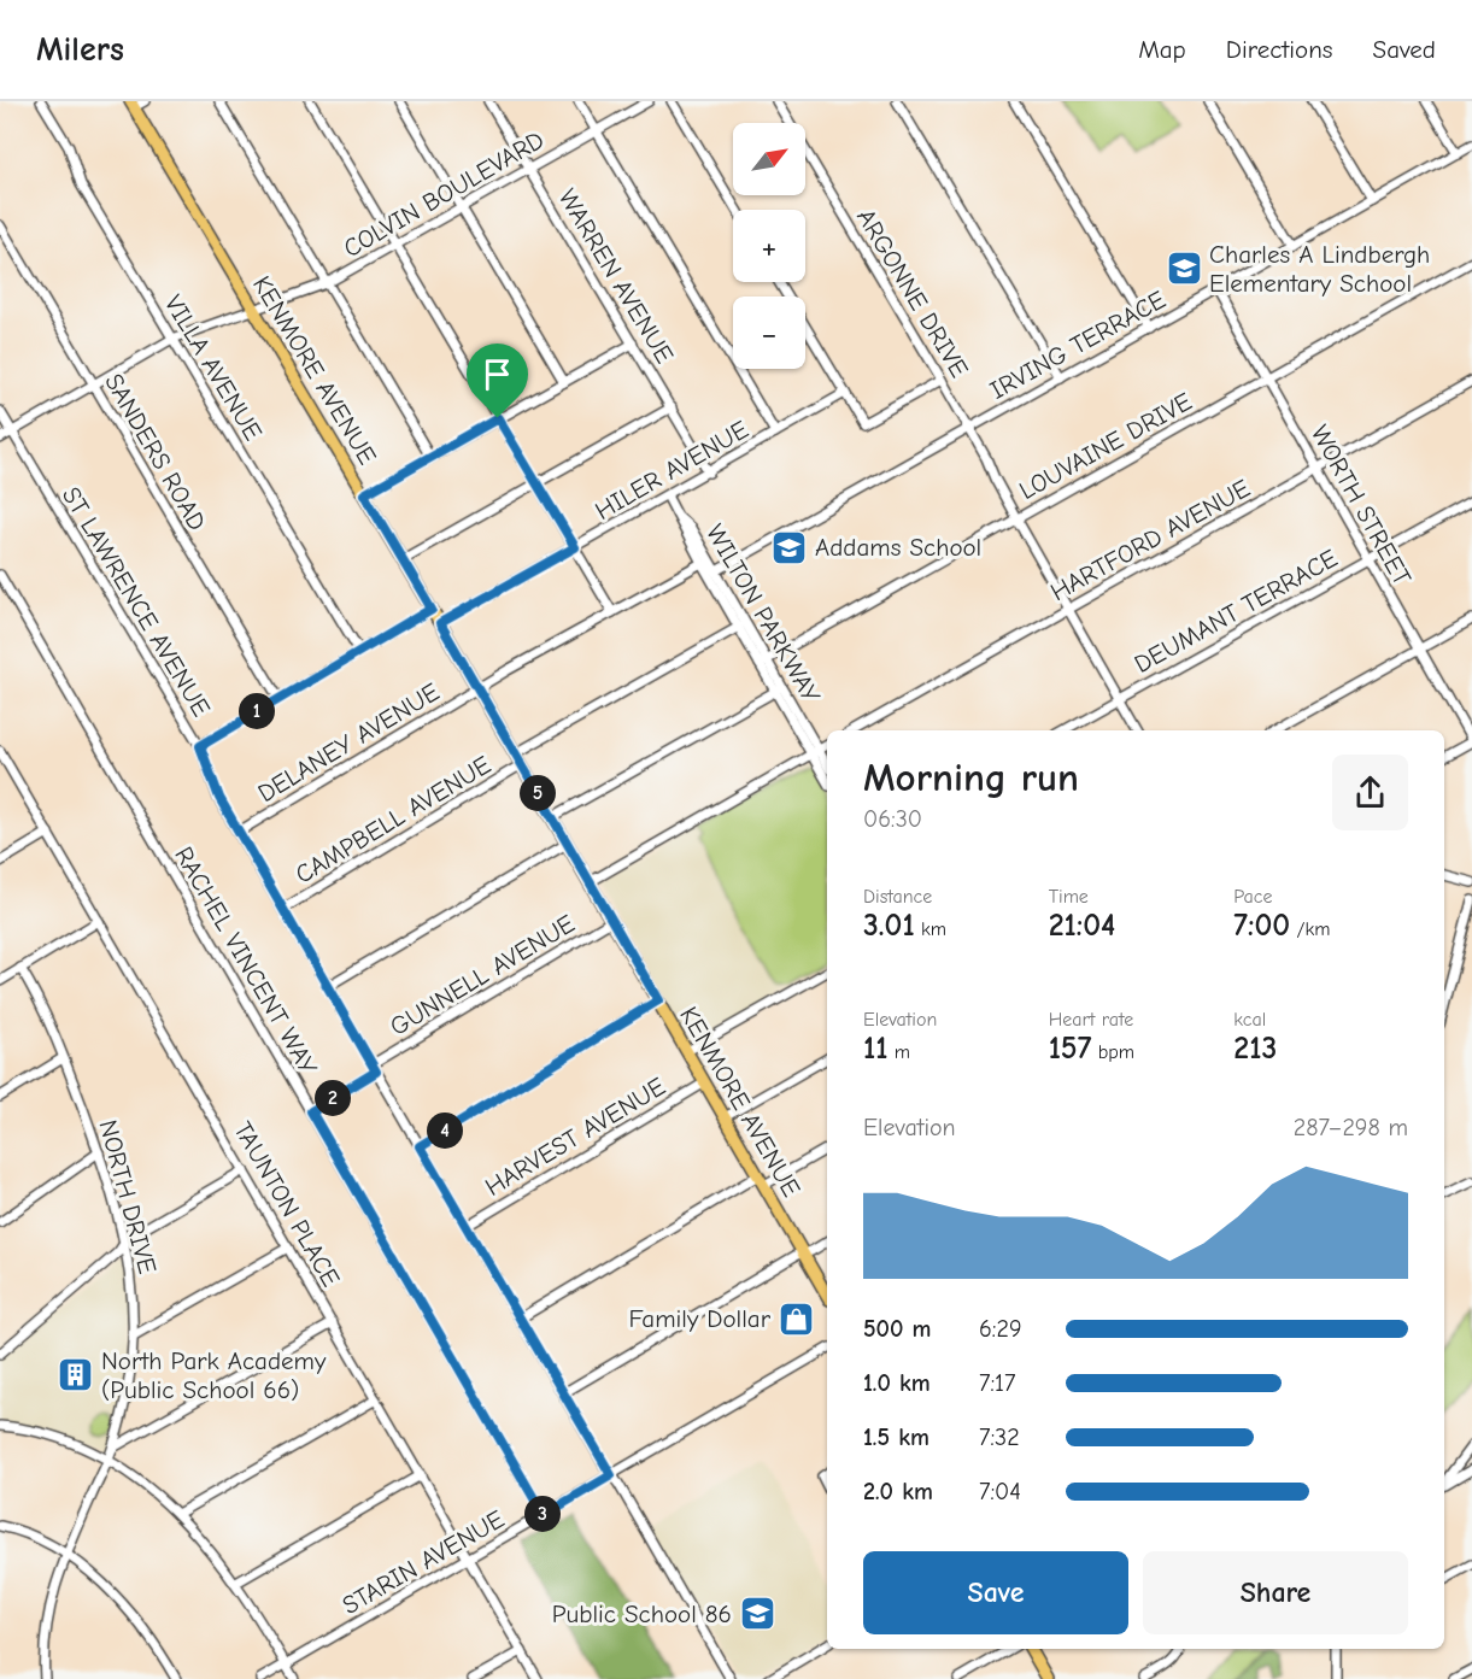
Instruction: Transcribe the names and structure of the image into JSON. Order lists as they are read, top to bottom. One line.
{"streets":{"main road":["KENMORE AVENUE"],"street":["COLVIN BOULEVARD","WARREN AVENUE","ARGONNE DRIVE","IRVING TERRACE","VILLA AVENUE","LOUVAINE DRIVE","SANDERS ROAD","HILER AVENUE","WORTH STREET","HARTFORD AVENUE","ST LAWRENCE AVENUE","DEUMANT TERRACE","WILTON PARKWAY","DELANEY AVENUE","CAMPBELL AVENUE","RACHEL VINCENT WAY","GUNNELL AVENUE","HARVEST AVENUE","NORTH DRIVE","TAUNTON PLACE","STARIN AVENUE"]},"crossings":[["COLVIN BOULEVARD","WARREN AVENUE"],["COLVIN BOULEVARD","VILLA AVENUE"],["COLVIN BOULEVARD","KENMORE AVENUE"],["COLVIN BOULEVARD","SANDERS ROAD"],["COLVIN BOULEVARD","ST LAWRENCE AVENUE"],["WARREN AVENUE","HILER AVENUE"],["ARGONNE DRIVE","IRVING TERRACE"],["ARGONNE DRIVE","LOUVAINE DRIVE"],["ARGONNE DRIVE","HARTFORD AVENUE"],["ARGONNE DRIVE","DEUMANT TERRACE"],["IRVING TERRACE","WORTH STREET"],["IRVING TERRACE","WILTON PARKWAY"],["KENMORE AVENUE","HILER AVENUE"],["KENMORE AVENUE","DELANEY AVENUE"],["KENMORE AVENUE","CAMPBELL AVENUE"],["KENMORE AVENUE","GUNNELL AVENUE"],["KENMORE AVENUE","HARVEST AVENUE"],["LOUVAINE DRIVE","WORTH STREET"],["LOUVAINE DRIVE","WILTON PARKWAY"],["HILER AVENUE","WILTON PARKWAY"],["WORTH STREET","HARTFORD AVENUE"],["WORTH STREET","DEUMANT TERRACE"],["ST LAWRENCE AVENUE","DELANEY AVENUE"],["ST LAWRENCE AVENUE","CAMPBELL AVENUE"],["ST LAWRENCE AVENUE","GUNNELL AVENUE"],["ST LAWRENCE AVENUE","HARVEST AVENUE"],["ST LAWRENCE AVENUE","STARIN AVENUE"],["WILTON PARKWAY","DELANEY AVENUE"],["RACHEL VINCENT WAY","GUNNELL AVENUE"],["RACHEL VINCENT WAY","STARIN AVENUE"],["TAUNTON PLACE","STARIN AVENUE"]],"places":{"school or university":["Charles A Lindbergh Elementary School","Addams School","Public School 86"],"shop":["Family Dollar"],"building":["North Park Academy (Public School 66)"]},"north":"top right","page":{"header":"Milers","nav":["Map","Directions","Saved"],"map_buttons":["+","−"],"pins":["1","5","2","4","3"],"heading":["Morning run","06:30"],"stats":[["Distance","3.01 km"],["Time","21:04"],["Pace","7:00 /km"],["Elevation","11 m"],["Heart rate","157 bpm"],["kcal","213"]],"chart":["Elevation","287–298 m"],"list":[{"name":"500 m","note":"6:29"},{"name":"1.0 km","note":"7:17"},{"name":"1.5 km","note":"7:32"},{"name":"2.0 km","note":"7:04"}],"buttons":["Save","Share"]}}
